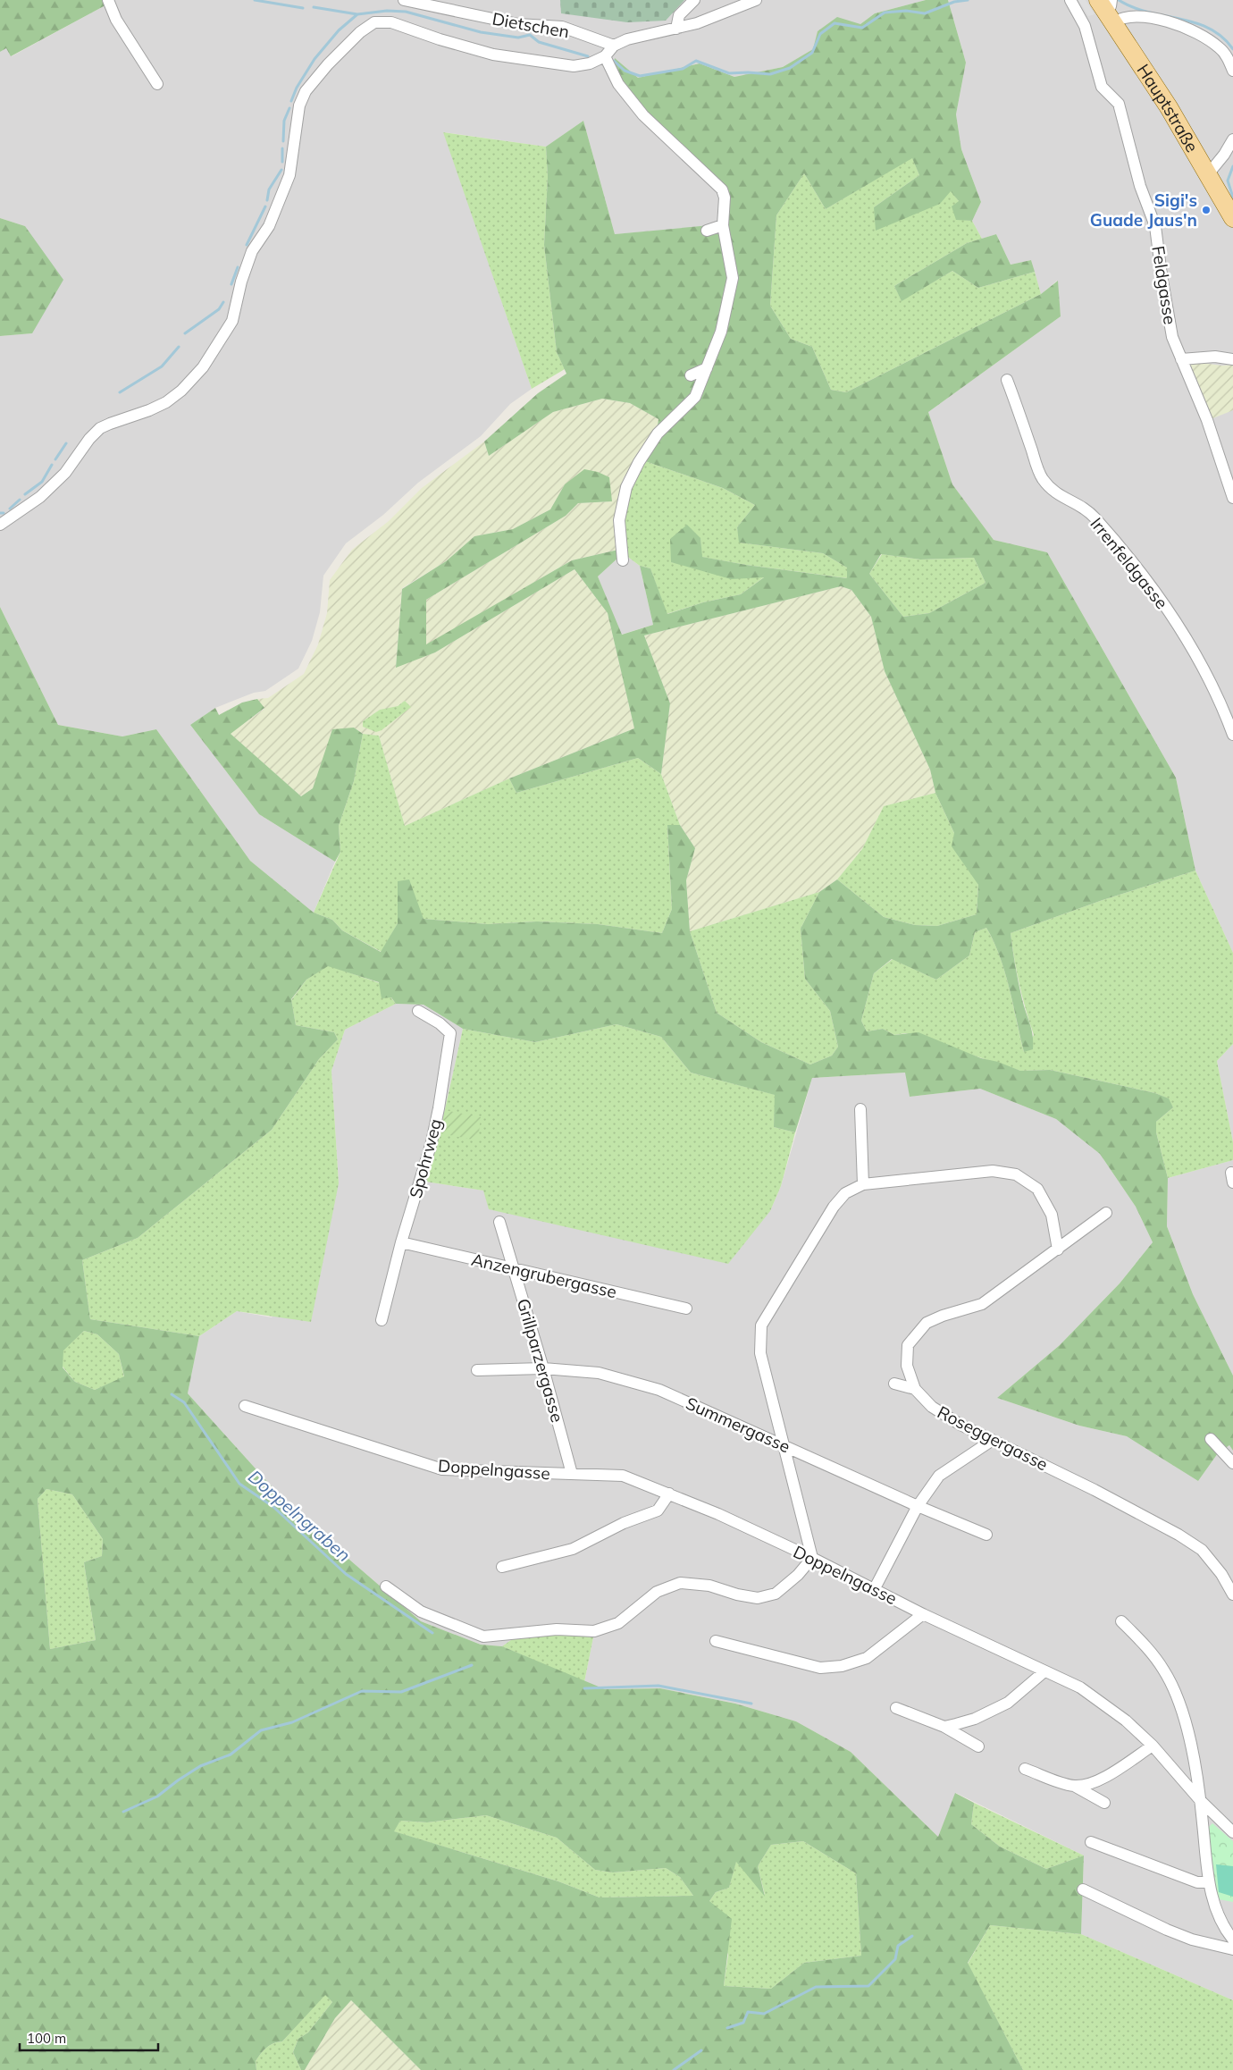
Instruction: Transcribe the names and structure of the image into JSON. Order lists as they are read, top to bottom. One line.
{"streets":{"main road":["Hauptstraße"],"street":["Dietschen","Feldgasse","Irrenfeldgasse","Spohrweg","Anzengrubergasse","Grillparzergasse","Summergasse","Roseggergasse","Doppelngasse"]},"crossings":[["Spohrweg","Anzengrubergasse"],["Anzengrubergasse","Grillparzergasse"],["Grillparzergasse","Summergasse"],["Grillparzergasse","Doppelngasse"]],"water":["Doppelngraben"],"places":["Sigi's Guade Jaus'n"],"scale_bar":"100 m"}
